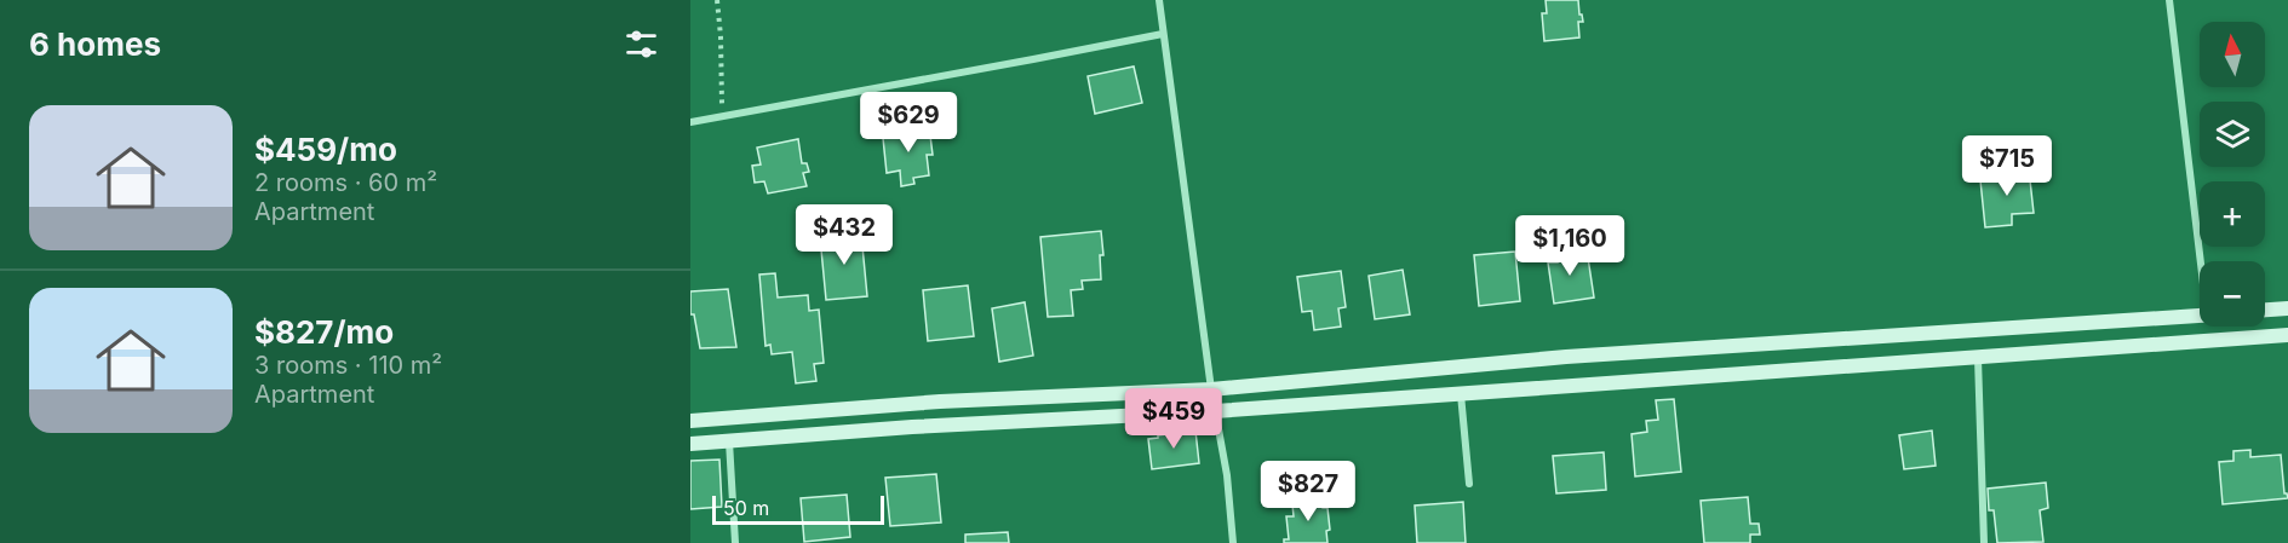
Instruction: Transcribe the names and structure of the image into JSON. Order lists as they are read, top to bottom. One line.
{"scale_bar":"50 m","north":"top","page":{"heading":"6 homes","map_buttons":["+","−"],"list":[{"name":"$459/mo","note":"2 rooms · 60 m² · Apartment"},{"name":"$827/mo","note":"3 rooms · 110 m² · Apartment"}],"price":["$629","$715","$432","$1,160","$459","$827"],"scale":"50 m"}}
